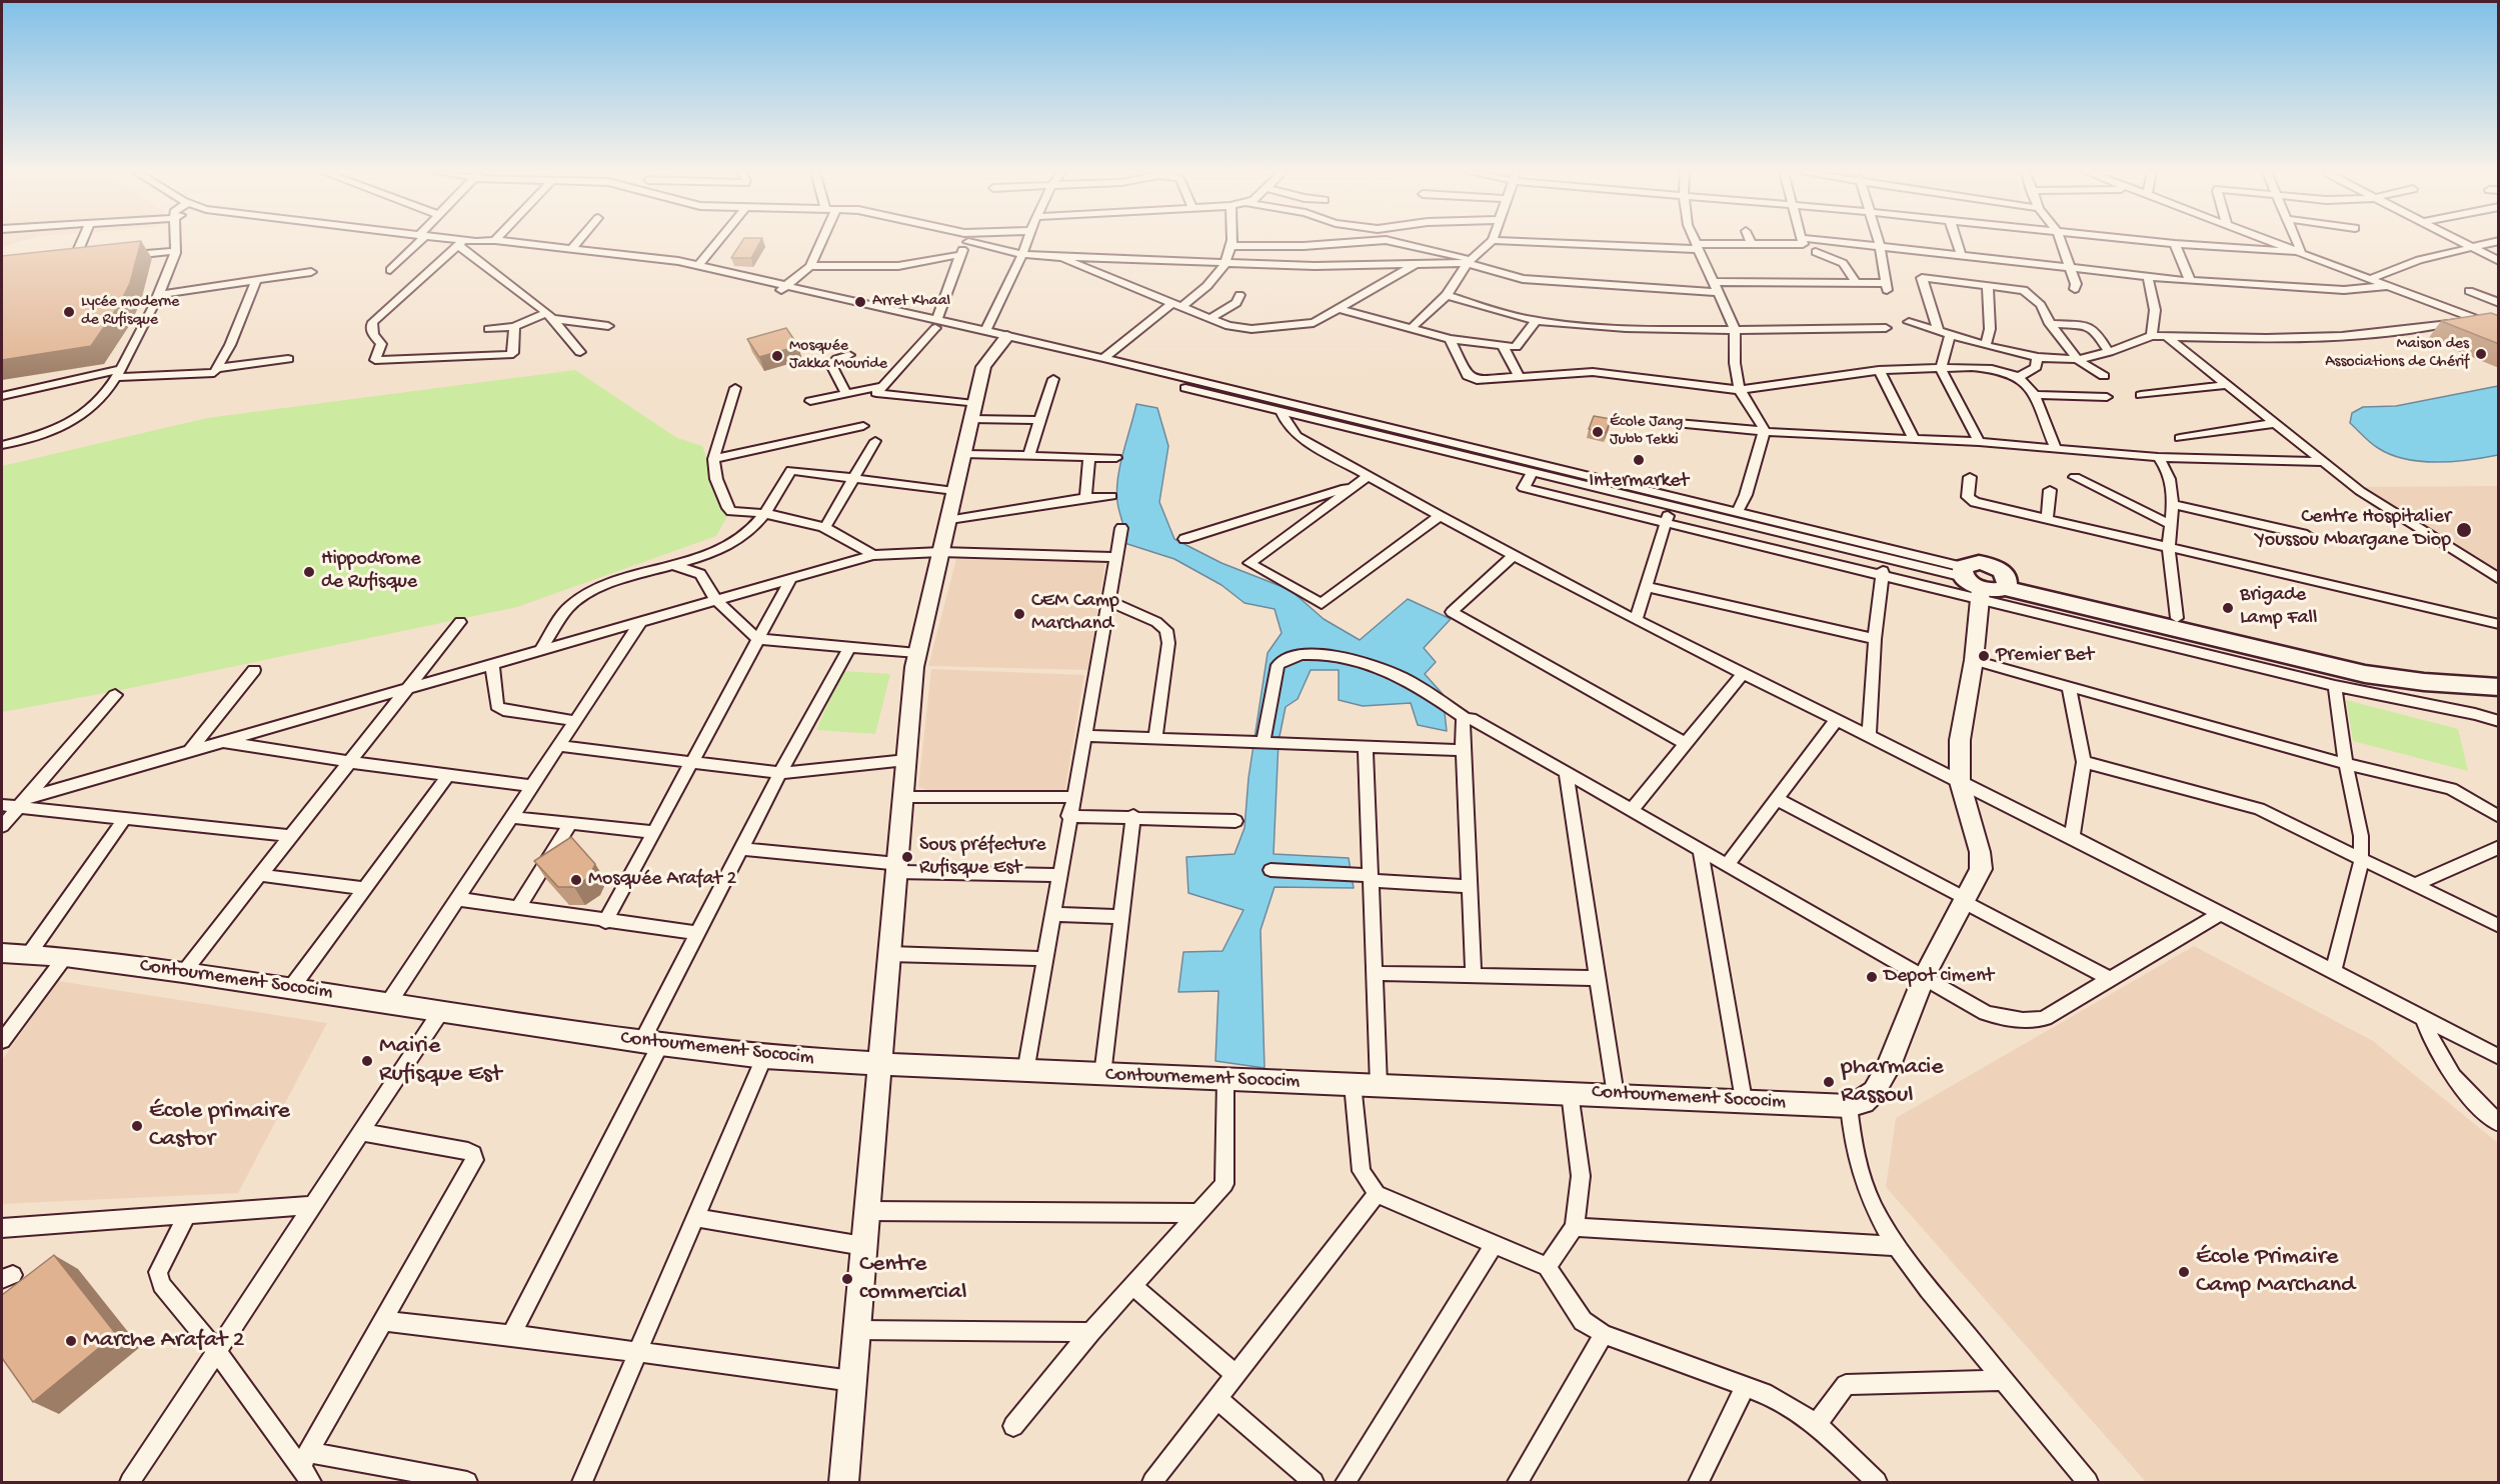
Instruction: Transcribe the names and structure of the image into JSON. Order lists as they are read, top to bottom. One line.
{"streets":{"street":["Contournement Sococim"]},"places":["Arret Khaal","Lycée moderne de Rufisque","Maison des Associations de Chérif","Mosquée Jakka Mouride","École Jang Jubb Tekki","Intermarket","Centre Hospitalier Youssou Mbargane Diop","Hippodrome de Rufisque","Brigade Lamp Fall","CEM Camp Marchand","Premier Bet","Sous préfecture Rufisque Est","Mosquée Arafat 2","Depot ciment","Mairie Rufisque Est","pharmacie Rassoul","École primaire Castor","École Primaire Camp Marchand","Centre commercial","Marche Arafat 2"]}
